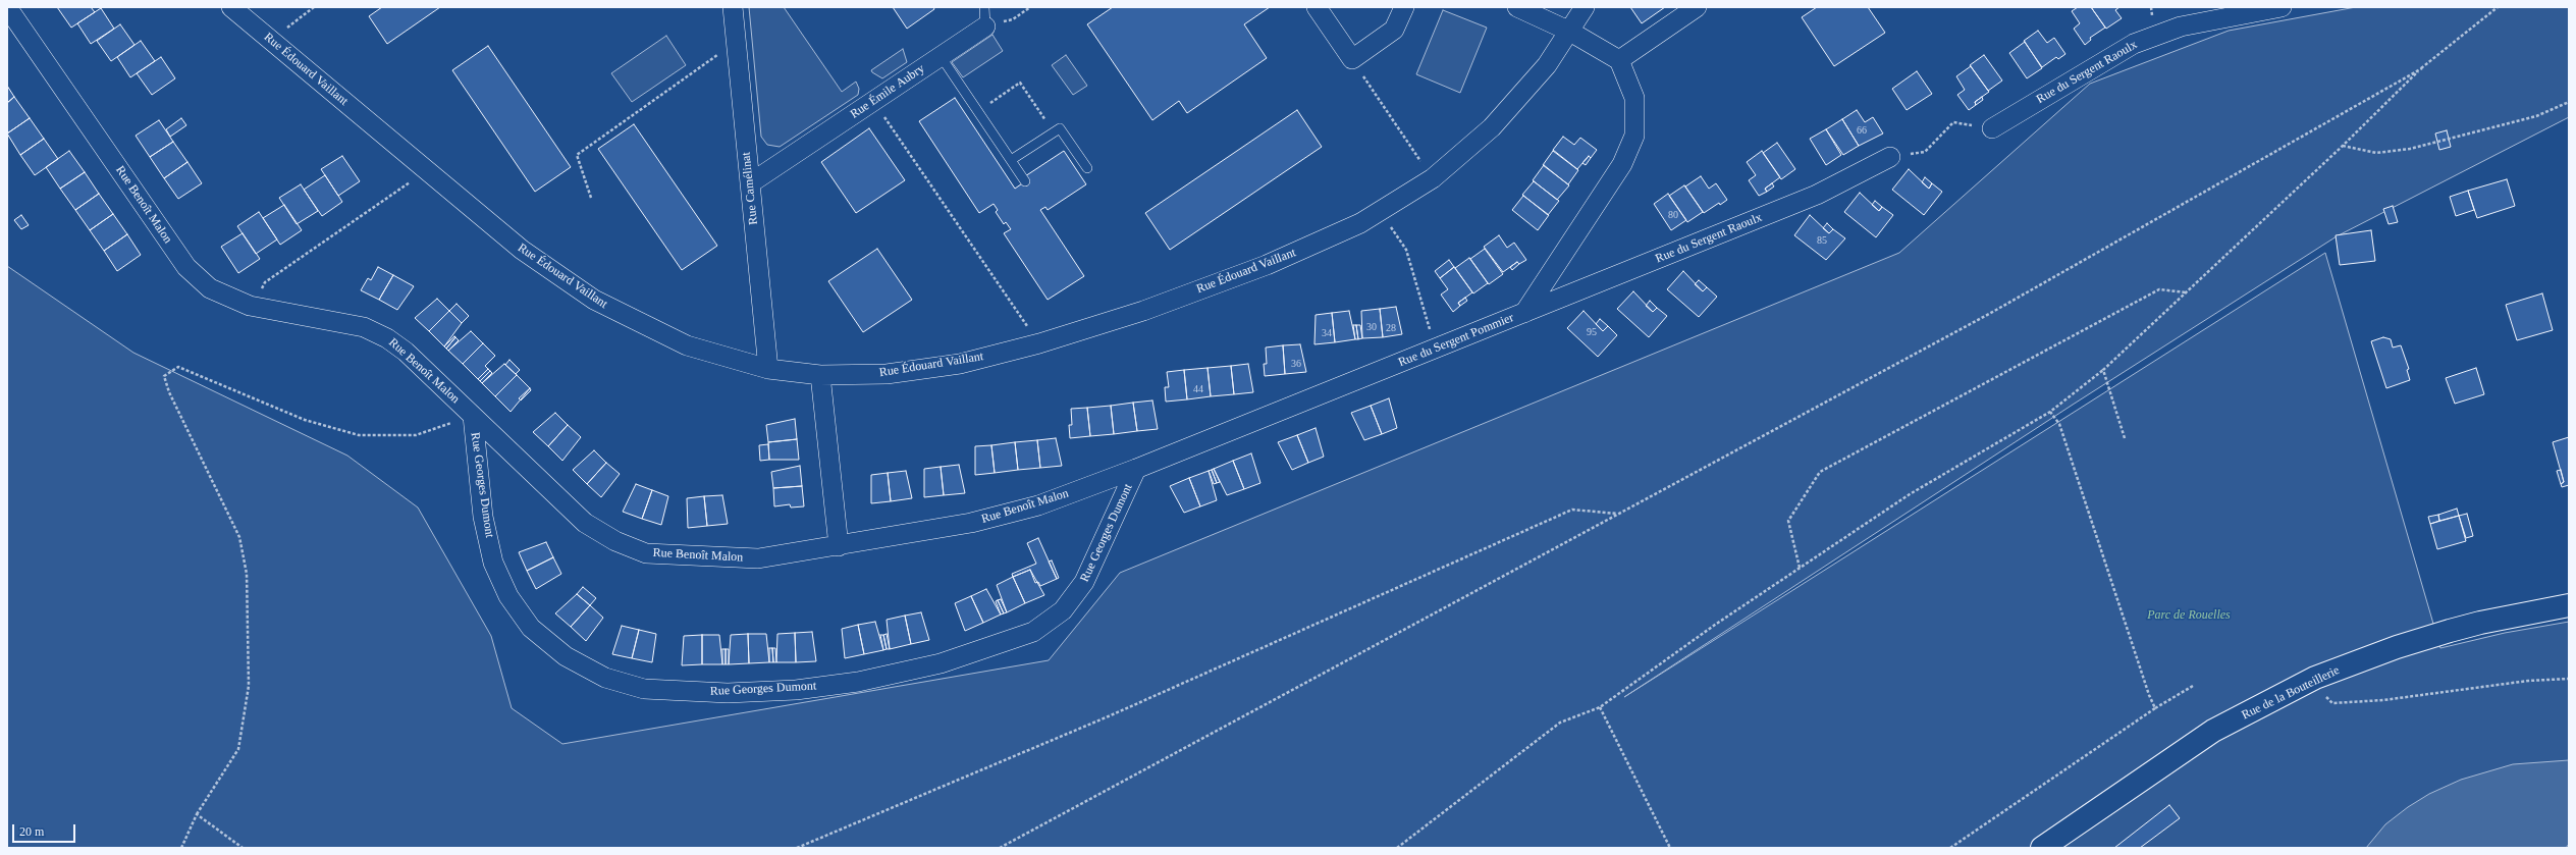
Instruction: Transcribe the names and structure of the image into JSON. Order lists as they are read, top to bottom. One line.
{"streets":{"street":["Rue Édouard Vaillant","Rue du Sergent Raoulx","Rue Émile Aubry","Rue Camélinat","Rue Benoît Malon","Rue du Sergent Pommier","Rue Georges Dumont","Rue de la Bouteillerie"]},"crossings":[["Rue Édouard Vaillant","Rue Camélinat"],["Rue du Sergent Raoulx","Rue du Sergent Pommier"],["Rue Émile Aubry","Rue Camélinat"],["Rue Benoît Malon","Rue du Sergent Pommier"],["Rue Benoît Malon","Rue Georges Dumont"],["Rue du Sergent Pommier","Rue Georges Dumont"]],"parks":["Parc de Rouelles"],"house_numbers":["66","80","85","30","28","95","34","36","44"],"scale_bar":"20 m"}
